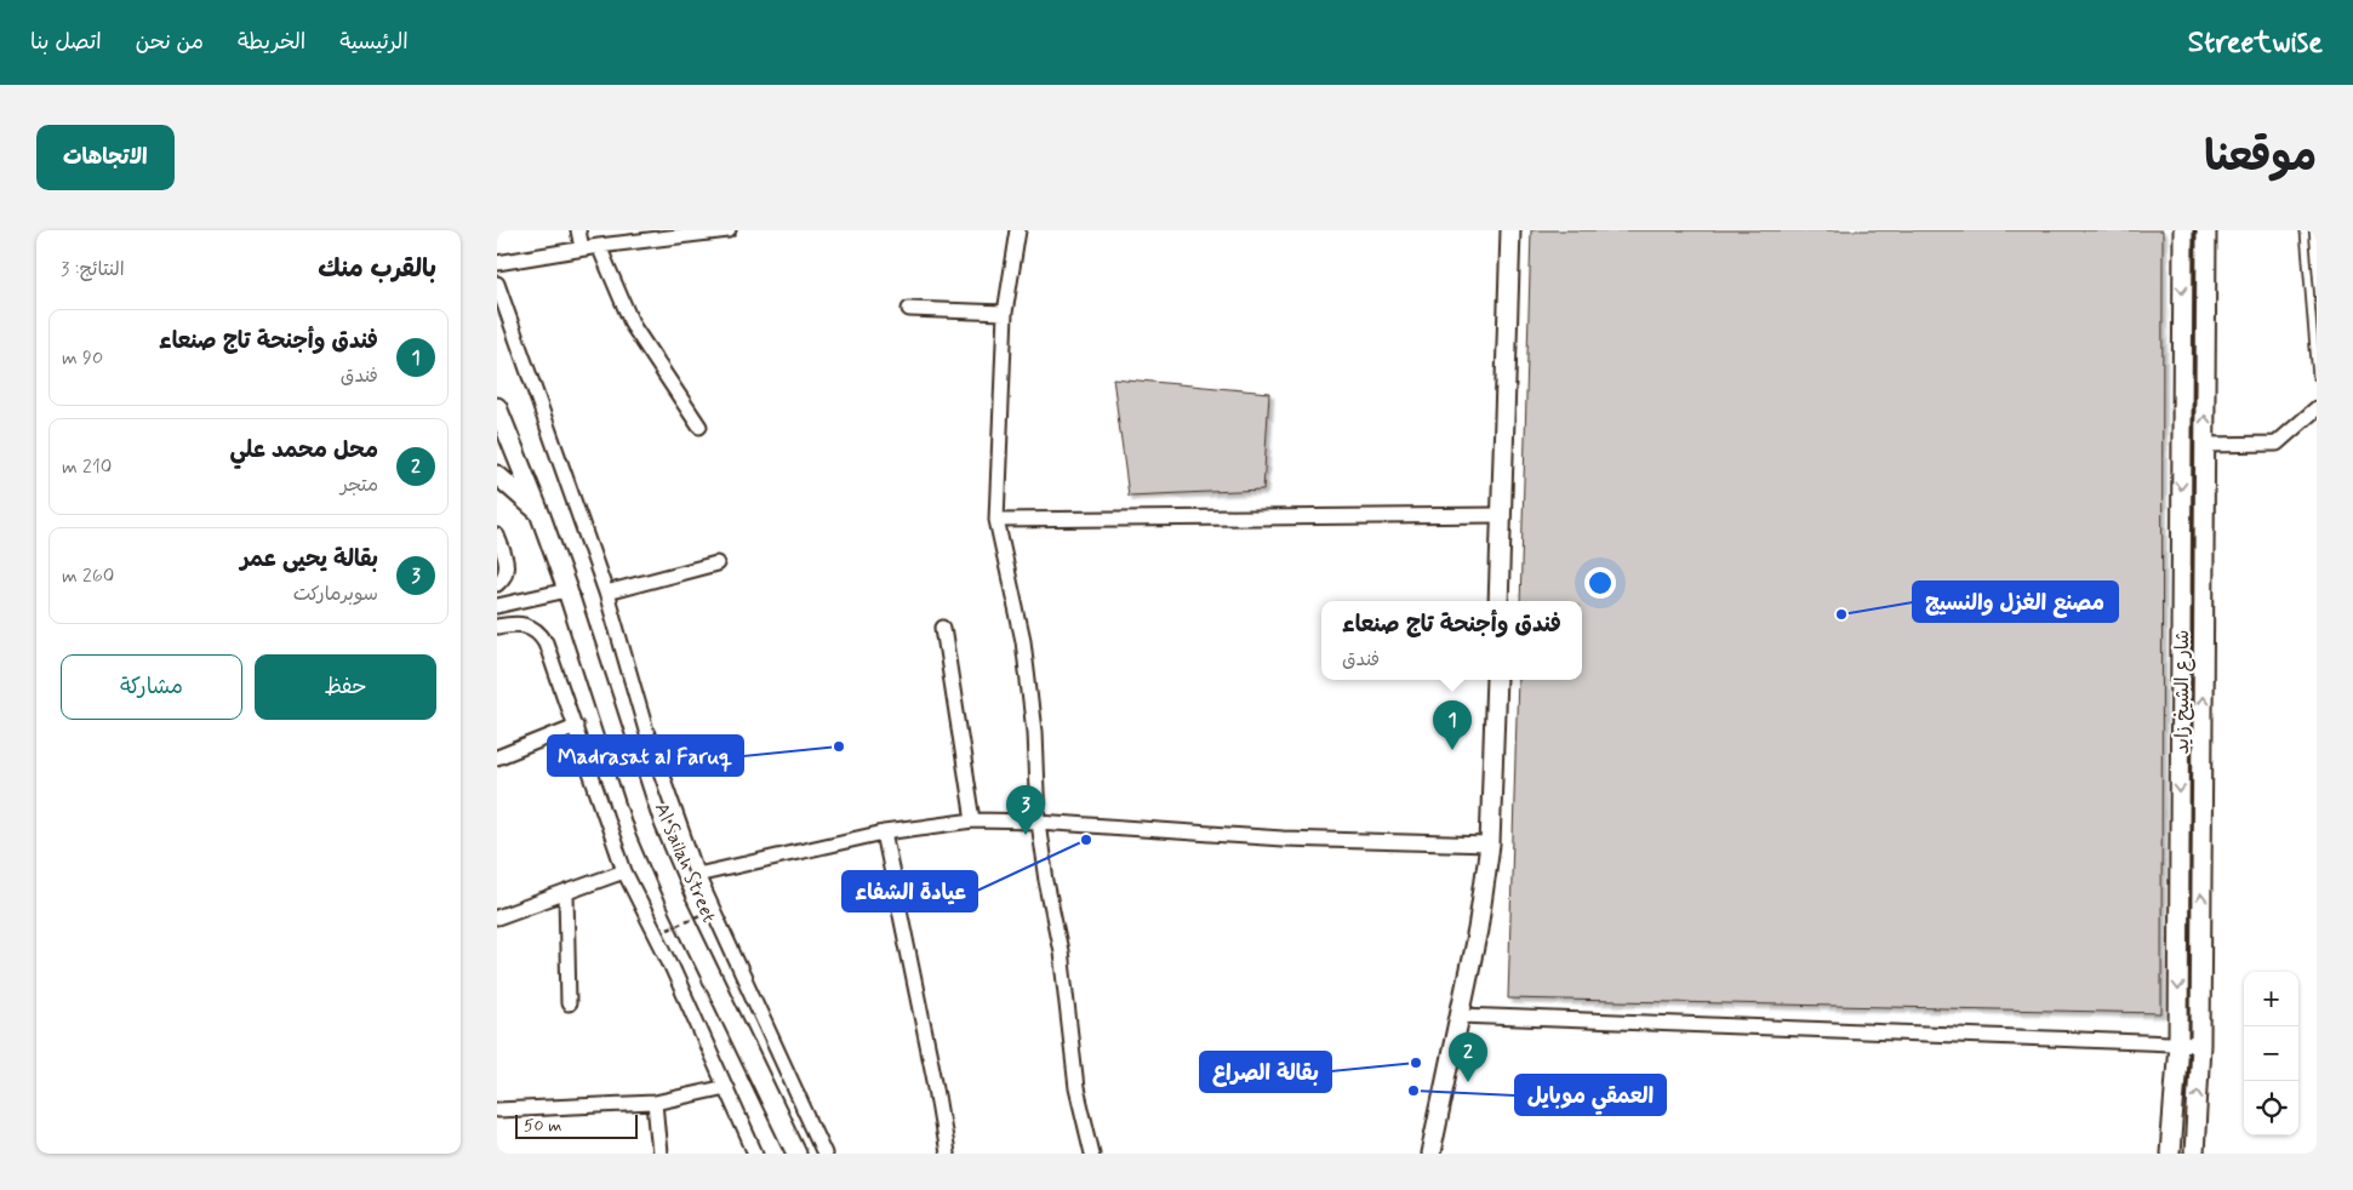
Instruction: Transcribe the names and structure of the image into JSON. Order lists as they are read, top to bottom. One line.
{"streets":{"main road":["شارع الشيخ زايد","Al Sailah Street"]},"places":["مصنع الغزل والنسيج","Madrasat al Faruq","عيادة الشفاء","بقالة الصراع","العمقي موبايل"],"scale_bar":"50 m","page":{"header":"Streetwise","nav":["الرئيسية","الخريطة","من نحن","اتصل بنا"],"title":"موقعنا","buttons":["الاتجاهات",["حفظ","مشاركة"]],"heading":["بالقرب منك","النتائج: 3"],"list":[{"mark":"1","name":"فندق وأجنحة تاج صنعاء","note":"فندق","value":"90 m"},{"mark":"2","name":"محل محمد علي","note":"متجر","value":"210 m"},{"mark":"3","name":"بقالة يحيى عمر","note":"سوبرماركت","value":"260 m"}],"popup":["فندق وأجنحة تاج صنعاء","فندق"],"pins":["1","3","2"],"map_buttons":["+","−"],"scale":"50 m"}}
